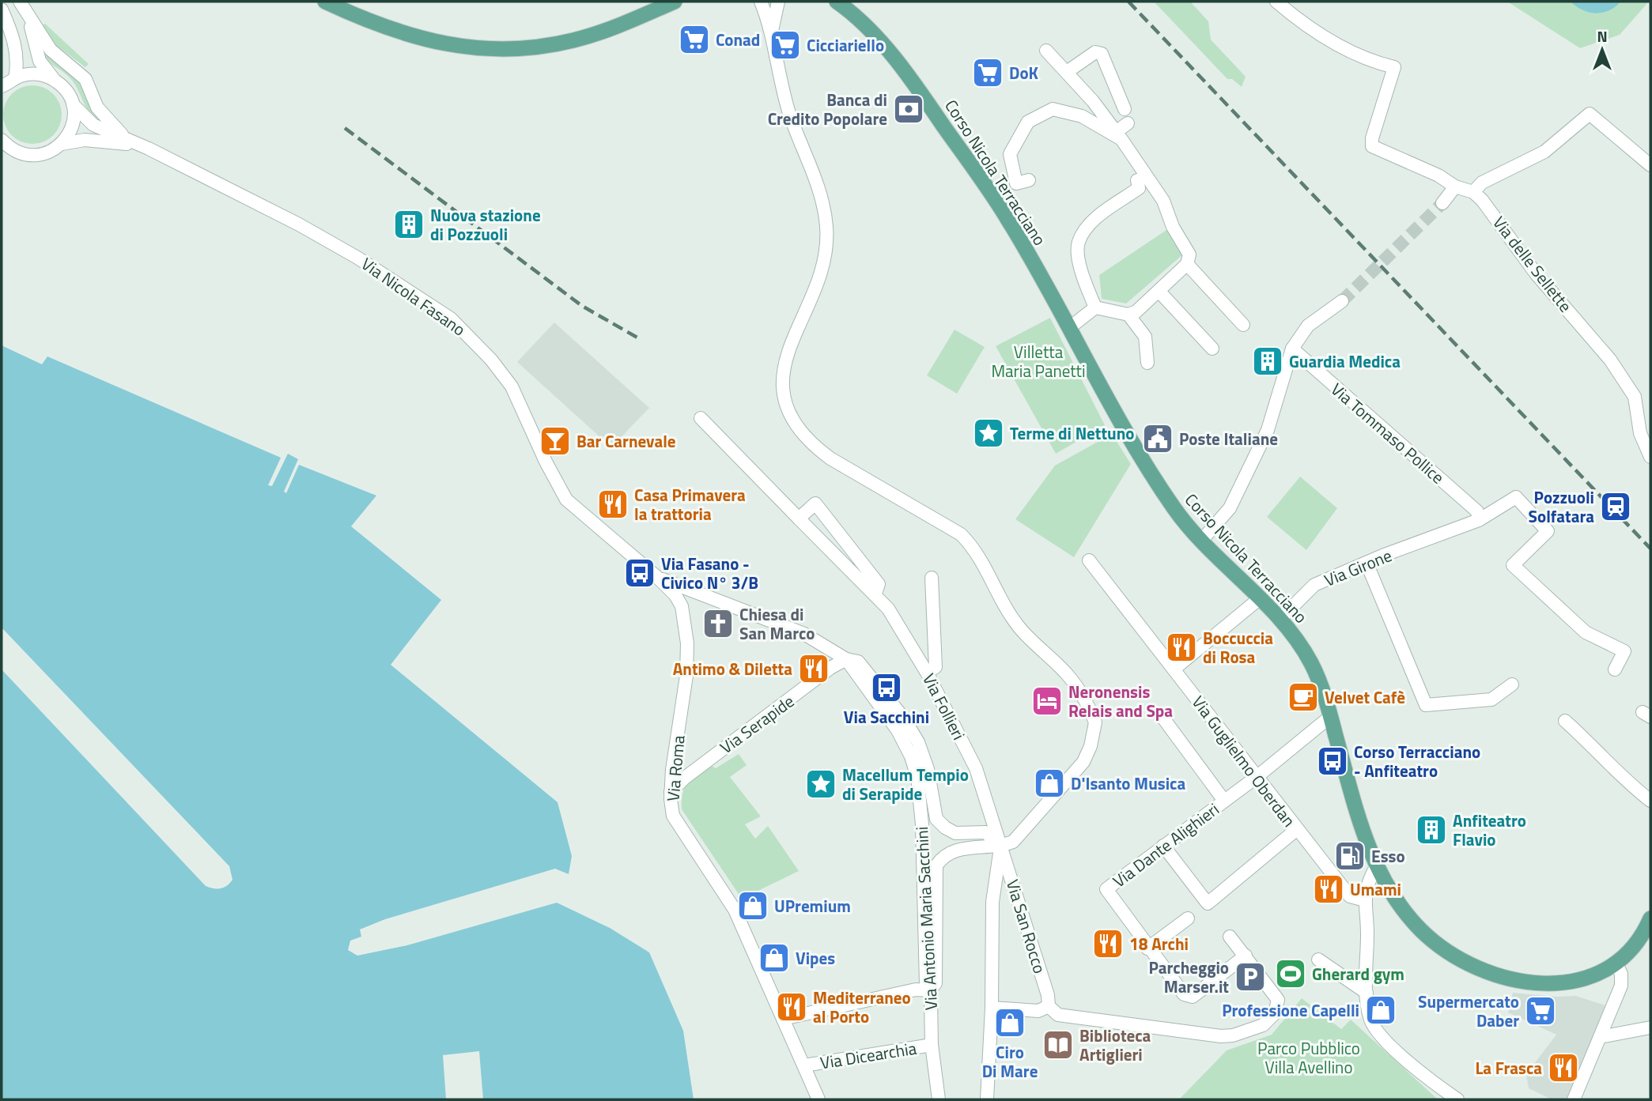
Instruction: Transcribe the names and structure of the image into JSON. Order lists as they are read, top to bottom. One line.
{"streets":{"main road":["Corso Nicola Terracciano"],"street":["Via delle Sellette","Via Nicola Fasano","Via Tommaso Pollice","Via Girone","Via Follieri","Via Serapide","Via Guglielmo Oberdan","Via Roma","Via Dante Alighieri","Via Antonio Maria Sacchini","Via San Rocco","Via Dicearchia"]},"crossings":[["Corso Nicola Terracciano","Via Girone"],["Corso Nicola Terracciano","Via Dante Alighieri"],["Via Nicola Fasano","Via Roma"],["Via Tommaso Pollice","Via Girone"],["Via Follieri","Via San Rocco"],["Via Serapide","Via Roma"],["Via Serapide","Via Antonio Maria Sacchini"],["Via Guglielmo Oberdan","Via Dante Alighieri"],["Via Roma","Via Dicearchia"],["Via Antonio Maria Sacchini","Via Dicearchia"]],"parks":["Villetta Maria Panetti","Parco Pubblico Villa Avellino"],"places":{"supermarket":["Conad","Cicciariello","DoK","Supermercato Daber"],"bank":["Banca di Credito Popolare"],"building":["Nuova stazione di Pozzuoli","Guardia Medica","Anfiteatro Flavio"],"place":["Terme di Nettuno","Macellum Tempio di Serapide"],"public building":["Poste Italiane"],"bar":["Bar Carnevale"],"restaurant":["Casa Primavera la trattoria","Boccuccia di Rosa","Antimo & Diletta","Umami","18 Archi","Mediterraneo al Porto","La Frasca"],"station":["Pozzuoli Solfatara"],"bus stop":["Via Fasano - Civico N° 3/B","Via Sacchini","Corso Terracciano - Anfiteatro"],"church":["Chiesa di San Marco"],"cafe":["Velvet Cafè"],"hotel":["Neronensis Relais and Spa"],"shop":["D'Isanto Musica","UPremium","Vipes","Professione Capelli","Ciro Di Mare"],"fuel station":["Esso"],"sports":["Gherard gym"],"parking":["Parcheggio Marser.it"],"library":["Biblioteca Artiglieri"]},"north":"top"}
